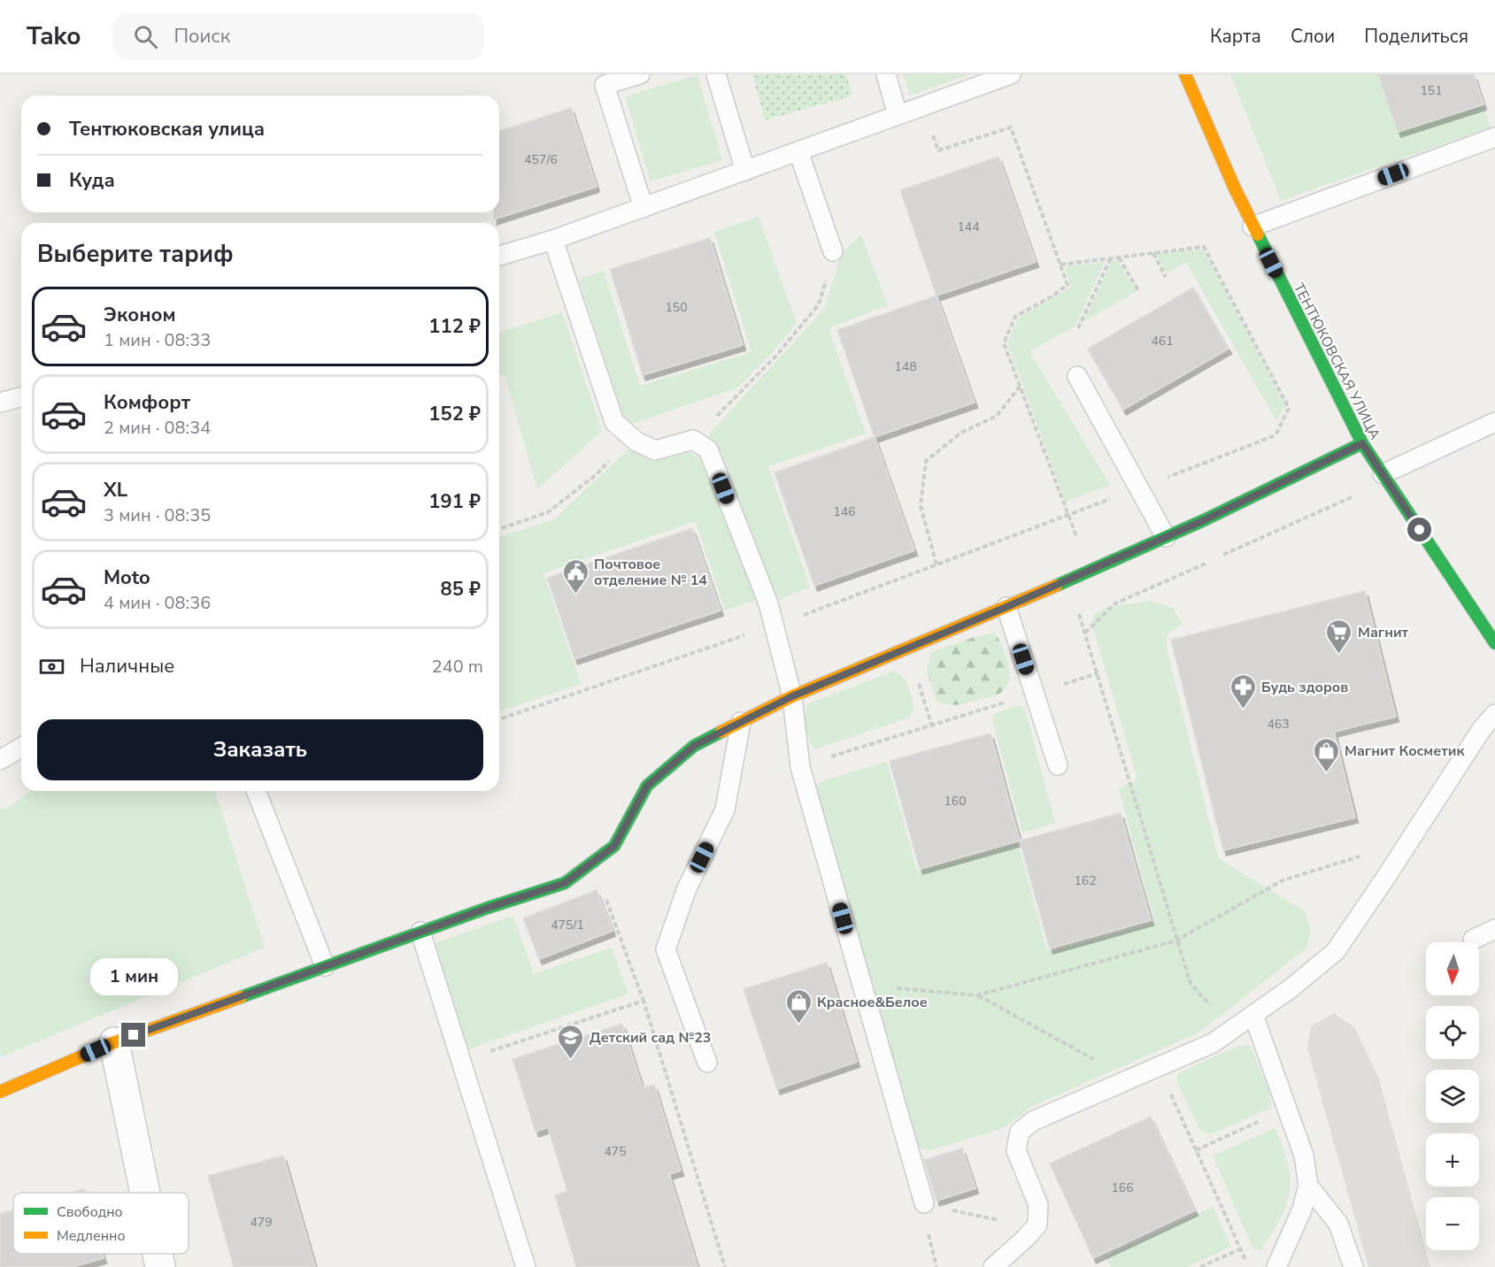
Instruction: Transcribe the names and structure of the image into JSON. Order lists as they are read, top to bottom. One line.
{"streets":{"street":["ТЕНТЮКОВСКАЯ УЛИЦА"]},"places":{"public building":["Почтовое отделение № 14"],"supermarket":["Магнит"],"pharmacy":["Будь здоров"],"shop":["Магнит Косметик","Красное&Белое"],"school or university":["Детский сад №23"]},"house_numbers":["151","457/6","144","150","461","148","146","463","160","162","475/1","475","166","479"],"legend":["Свободно","Медленно"],"north":"bottom","page":{"header":"Tako","search":"Поиск","nav":["Карта","Слои","Поделиться"],"banner":["Тентюковская улица","Куда"],"heading":"Выберите тариф","list":[{"name":"Эконом","note":"1 мин · 08:33","value":"112 ₽"},{"name":"Комфорт","note":"2 мин · 08:34","value":"152 ₽"},{"name":"XL","note":"3 мин · 08:35","value":"191 ₽"},{"name":"Moto","note":"4 мин · 08:36","value":"85 ₽"}],"pay":["Наличные","240 m"],"buttons":"Заказать","map_buttons":["+","−"],"bubble":"1 мин"}}
